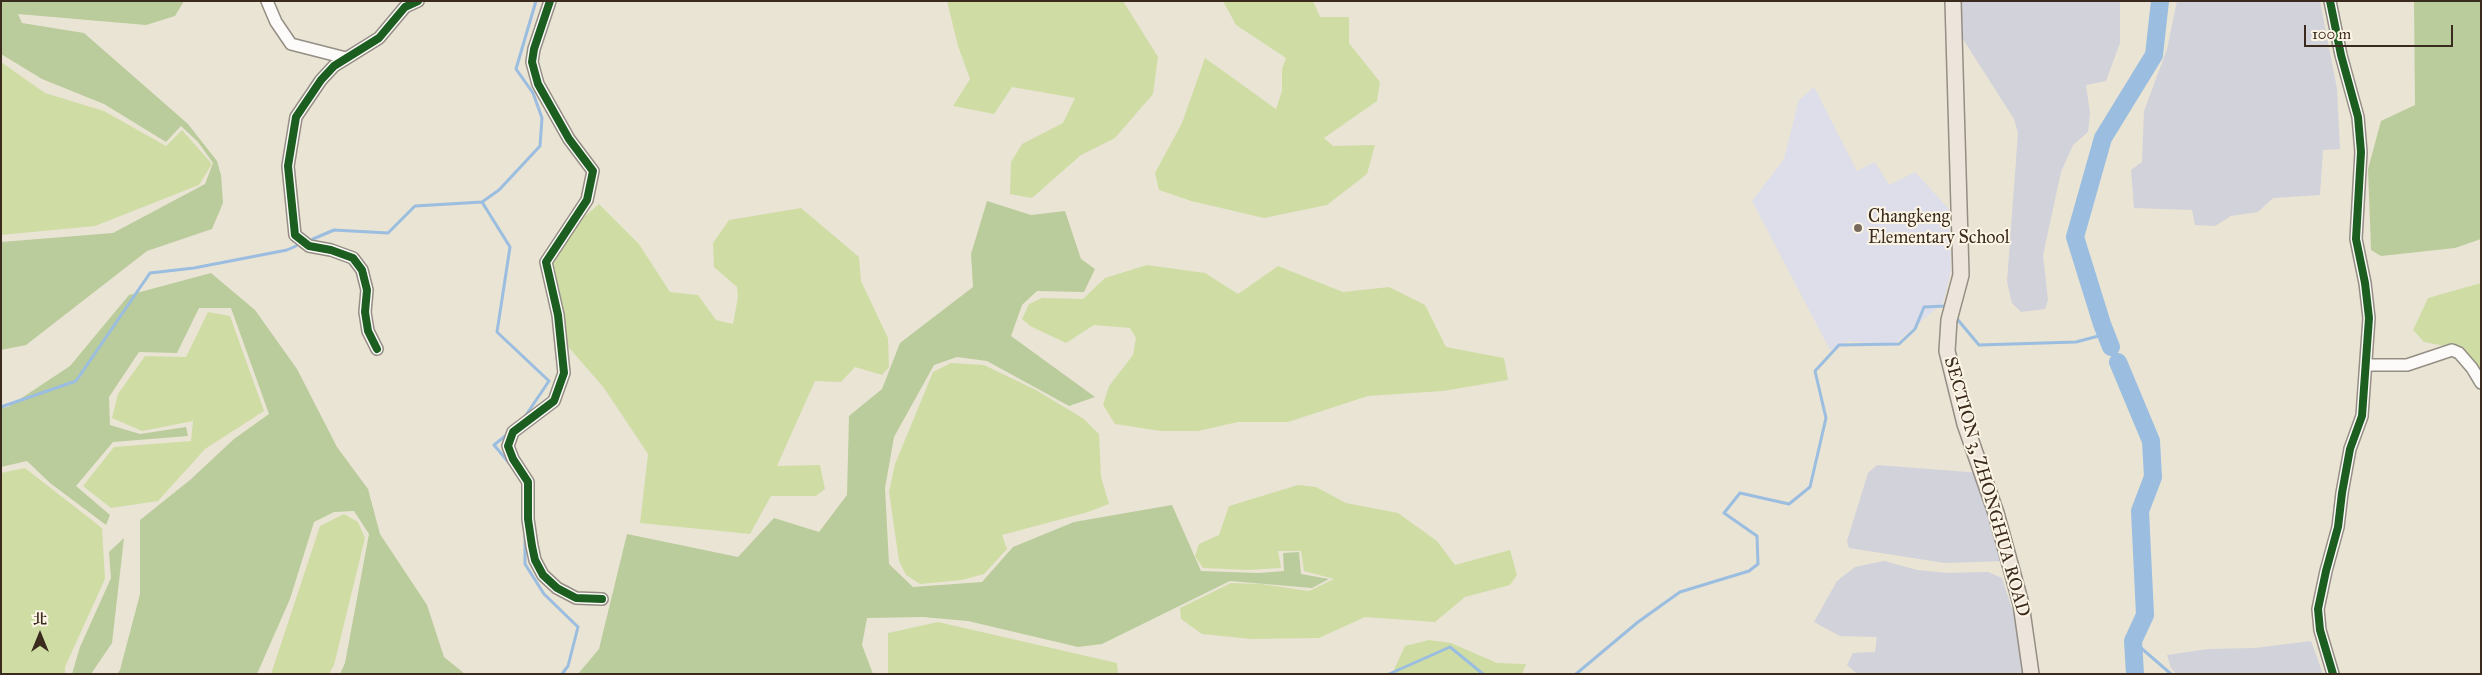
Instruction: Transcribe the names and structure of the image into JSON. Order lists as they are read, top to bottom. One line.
{"streets":{"main road":["SECTION 3, ZHONGHUA ROAD"]},"places":["Changkeng Elementary School"],"scale_bar":"100 m","north":"top"}
